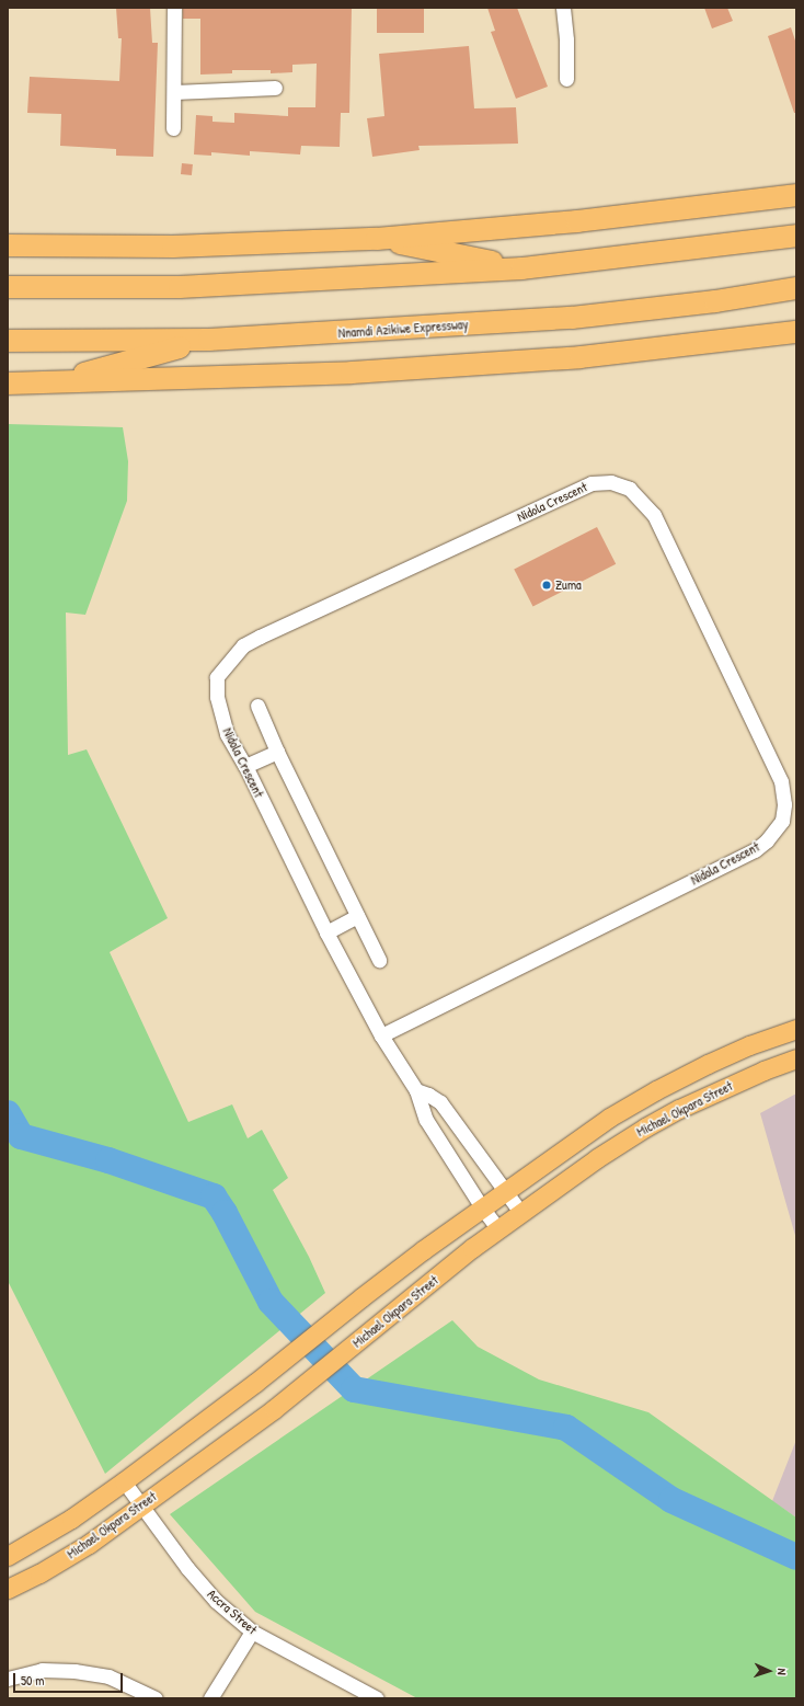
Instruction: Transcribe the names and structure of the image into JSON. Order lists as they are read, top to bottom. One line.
{"streets":{"highway":["Nnamdi Azikiwe Expressway"],"main road":["Michael Okpara Street"],"street":["Nidola Crescent","Accra Street"]},"crossings":[["Nidola Crescent","Michael Okpara Street"],["Michael Okpara Street","Accra Street"]],"places":["Zuma"],"scale_bar":"50 m","north":"right"}
